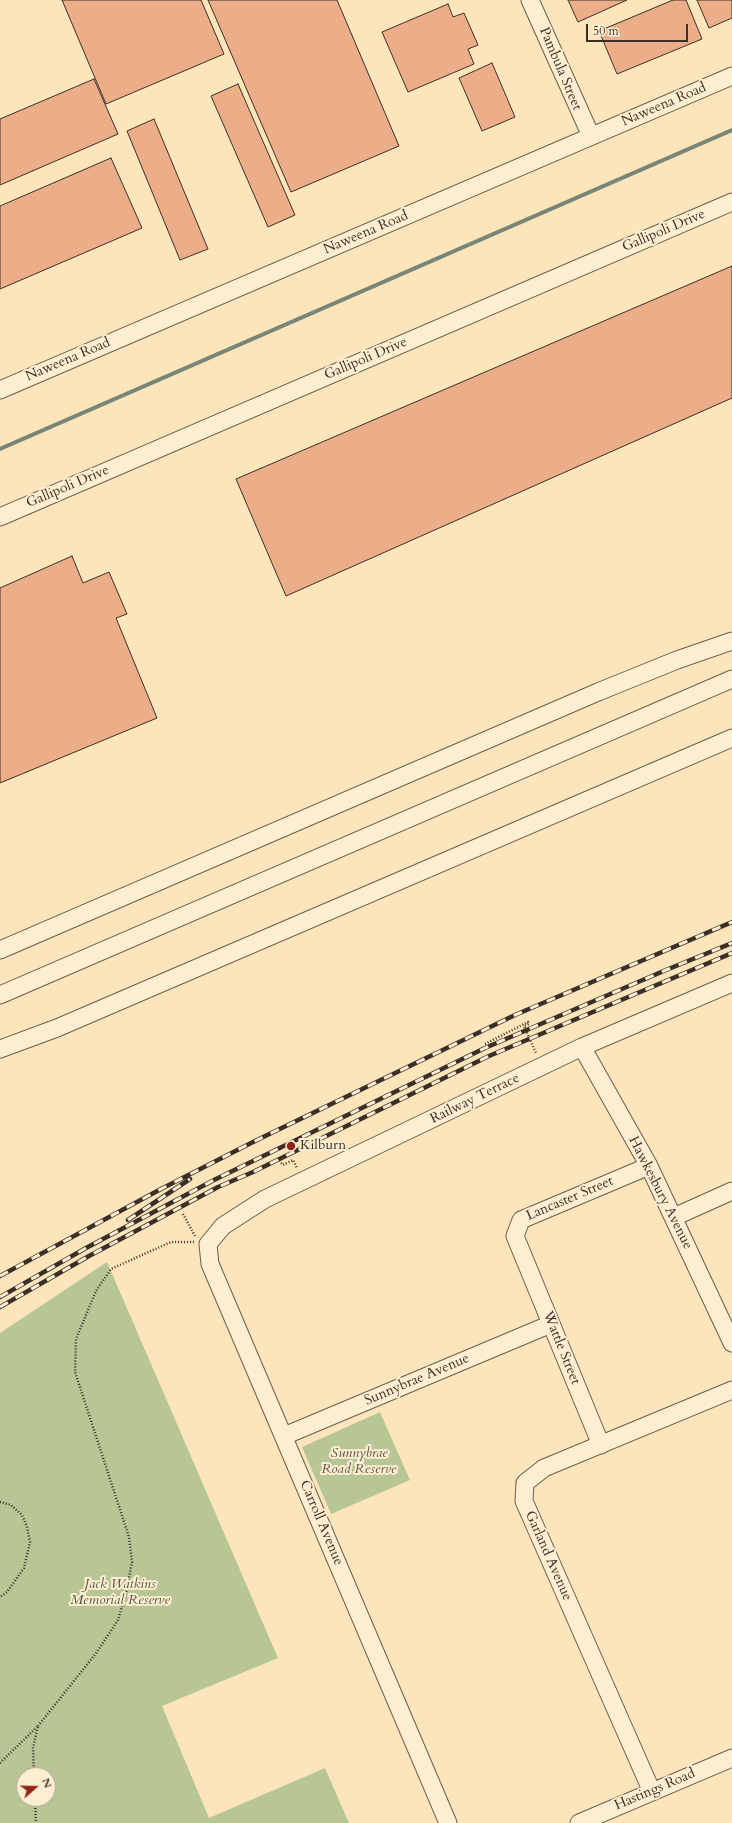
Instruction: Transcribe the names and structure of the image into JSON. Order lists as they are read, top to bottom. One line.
{"streets":{"street":["Pambula Street","Naweena Road","Gallipoli Drive","Railway Terrace","Hawkesbury Avenue","Lancaster Street","Wattle Street","Sunnybrae Avenue","Carroll Avenue","Garland Avenue","Hastings Road"]},"crossings":[["Pambula Street","Naweena Road"],["Railway Terrace","Hawkesbury Avenue"],["Railway Terrace","Carroll Avenue"],["Hawkesbury Avenue","Lancaster Street"],["Lancaster Street","Wattle Street"],["Wattle Street","Sunnybrae Avenue"],["Wattle Street","Garland Avenue"],["Sunnybrae Avenue","Carroll Avenue"],["Garland Avenue","Hastings Road"]],"parks":["Sunnybrae Road Reserve","Jack Watkins Memorial Reserve"],"places":["Kilburn"],"scale_bar":"50 m","north":"right"}
